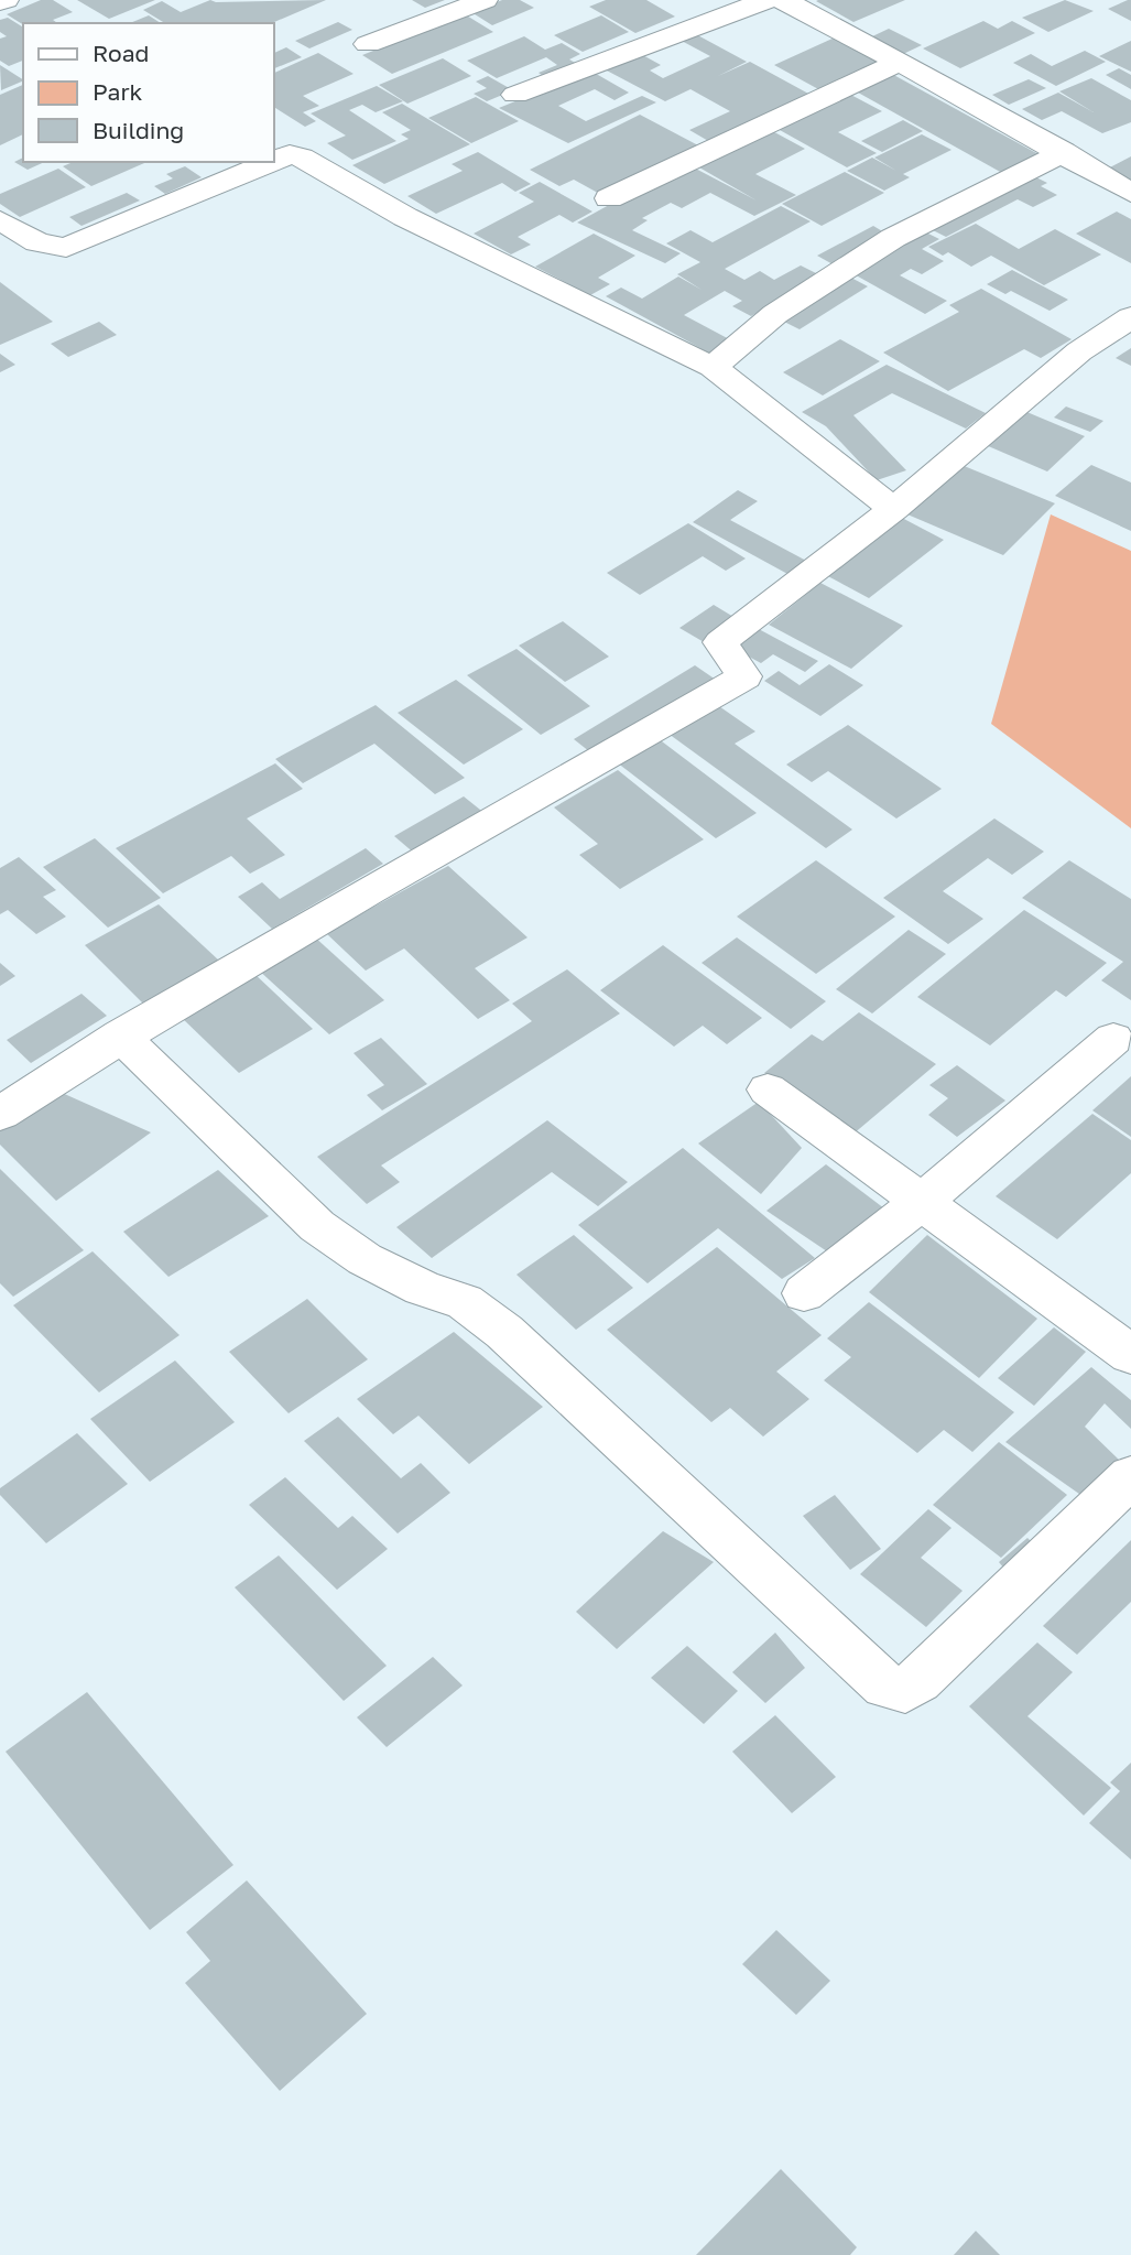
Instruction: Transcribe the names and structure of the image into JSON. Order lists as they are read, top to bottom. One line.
{"legend":["Road","Park","Building"]}
